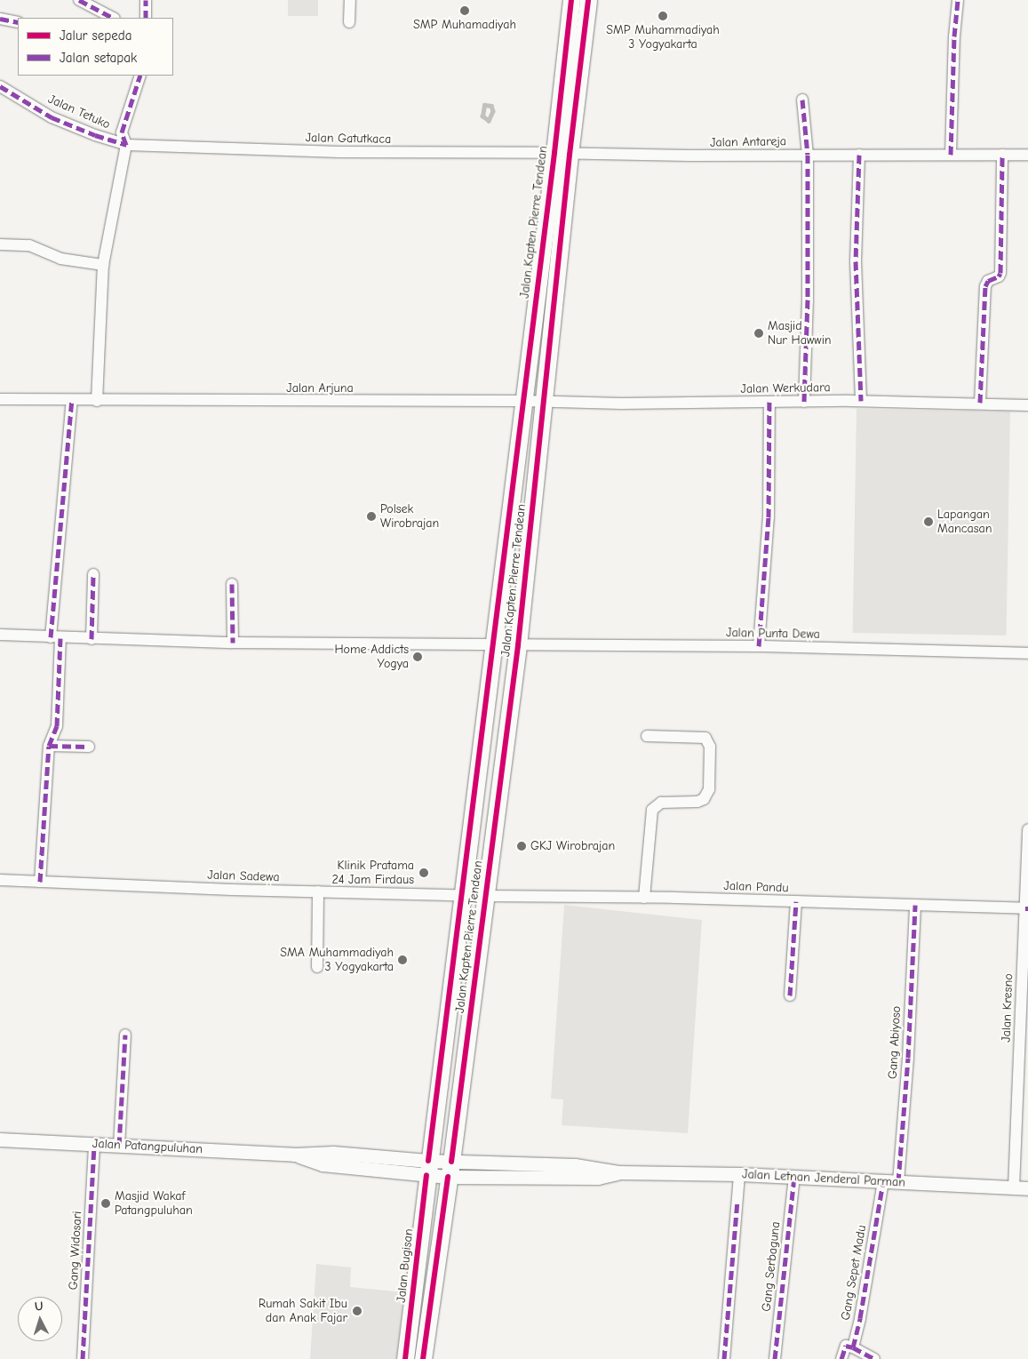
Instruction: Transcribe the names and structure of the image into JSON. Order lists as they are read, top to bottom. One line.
{"streets":{"main road":["Jalan Kapten Pierre Tendean","Jalan Bugisan"],"street":["Jalan Tetuko","Jalan Gatutkaca","Jalan Antareja","Jalan Arjuna","Jalan Werkudara","Jalan Punta Dewa","Jalan Sadewa","Jalan Pandu","Jalan Kresno","Gang Abiyoso","Jalan Patangpuluhan","Jalan Letnan Jenderal Parman","Gang Widosari","Gang Serbaguna","Gang Sepet Madu"]},"crossings":[["Jalan Tetuko","Jalan Gatutkaca"],["Jalan Gatutkaca","Jalan Antareja"],["Jalan Gatutkaca","Jalan Kapten Pierre Tendean"],["Jalan Antareja","Jalan Kapten Pierre Tendean"],["Jalan Kapten Pierre Tendean","Jalan Arjuna"],["Jalan Kapten Pierre Tendean","Jalan Werkudara"],["Jalan Kapten Pierre Tendean","Jalan Punta Dewa"],["Jalan Kapten Pierre Tendean","Jalan Sadewa"],["Jalan Kapten Pierre Tendean","Jalan Pandu"],["Jalan Kapten Pierre Tendean","Jalan Patangpuluhan"],["Jalan Kapten Pierre Tendean","Jalan Letnan Jenderal Parman"],["Jalan Kapten Pierre Tendean","Jalan Bugisan"],["Jalan Arjuna","Jalan Werkudara"],["Jalan Sadewa","Jalan Pandu"],["Jalan Pandu","Jalan Kresno"],["Jalan Pandu","Gang Abiyoso"],["Jalan Kresno","Jalan Letnan Jenderal Parman"],["Gang Abiyoso","Jalan Letnan Jenderal Parman"],["Jalan Patangpuluhan","Jalan Letnan Jenderal Parman"],["Jalan Patangpuluhan","Gang Widosari"],["Jalan Patangpuluhan","Jalan Bugisan"],["Jalan Letnan Jenderal Parman","Jalan Bugisan"],["Jalan Letnan Jenderal Parman","Gang Serbaguna"],["Jalan Letnan Jenderal Parman","Gang Sepet Madu"]],"places":["SMP Muhamadiyah","SMP Muhammadiyah 3 Yogyakarta","Masjid Nur Hawwin","Polsek Wirobrajan","Lapangan Mancasan","Home Addicts Yogya","GKJ Wirobrajan","Klinik Pratama 24 Jam Firdaus","SMA Muhammadiyah 3 Yogyakarta","Masjid Wakaf Patangpuluhan","Rumah Sakit Ibu dan Anak Fajar"],"legend":["Jalur sepeda","Jalan setapak"],"north":"top"}
